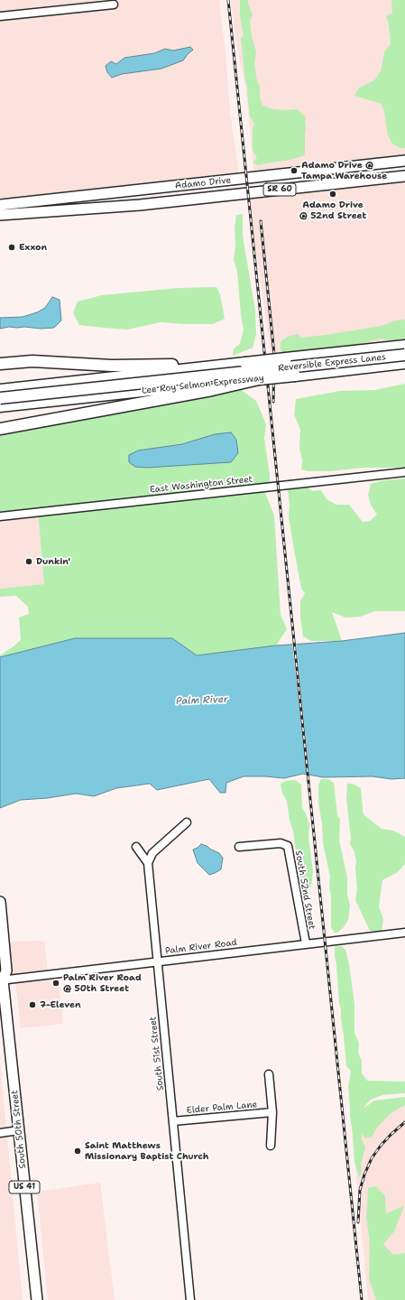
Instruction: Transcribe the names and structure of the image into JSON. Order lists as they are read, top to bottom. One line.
{"streets":{"highway":["Reversible Express Lanes","Lee Roy Selmon Expressway"],"main road":["Adamo Drive","SR 60","South 50th Street","US 41"],"street":["East Washington Street","South 52nd Street","Palm River Road","South 51st Street","Elder Palm Lane"]},"crossings":[["South 52nd Street","Palm River Road"],["Palm River Road","South 51st Street"],["Palm River Road","South 50th Street"],["South 51st Street","Elder Palm Lane"]],"water":["Palm River"],"places":["Adamo Drive @ Tampa Warehouse","Adamo Drive @ 52nd Street","Exxon","Dunkin'","Palm River Road @ 50th Street","7-Eleven","Saint Matthews Missionary Baptist Church"]}
